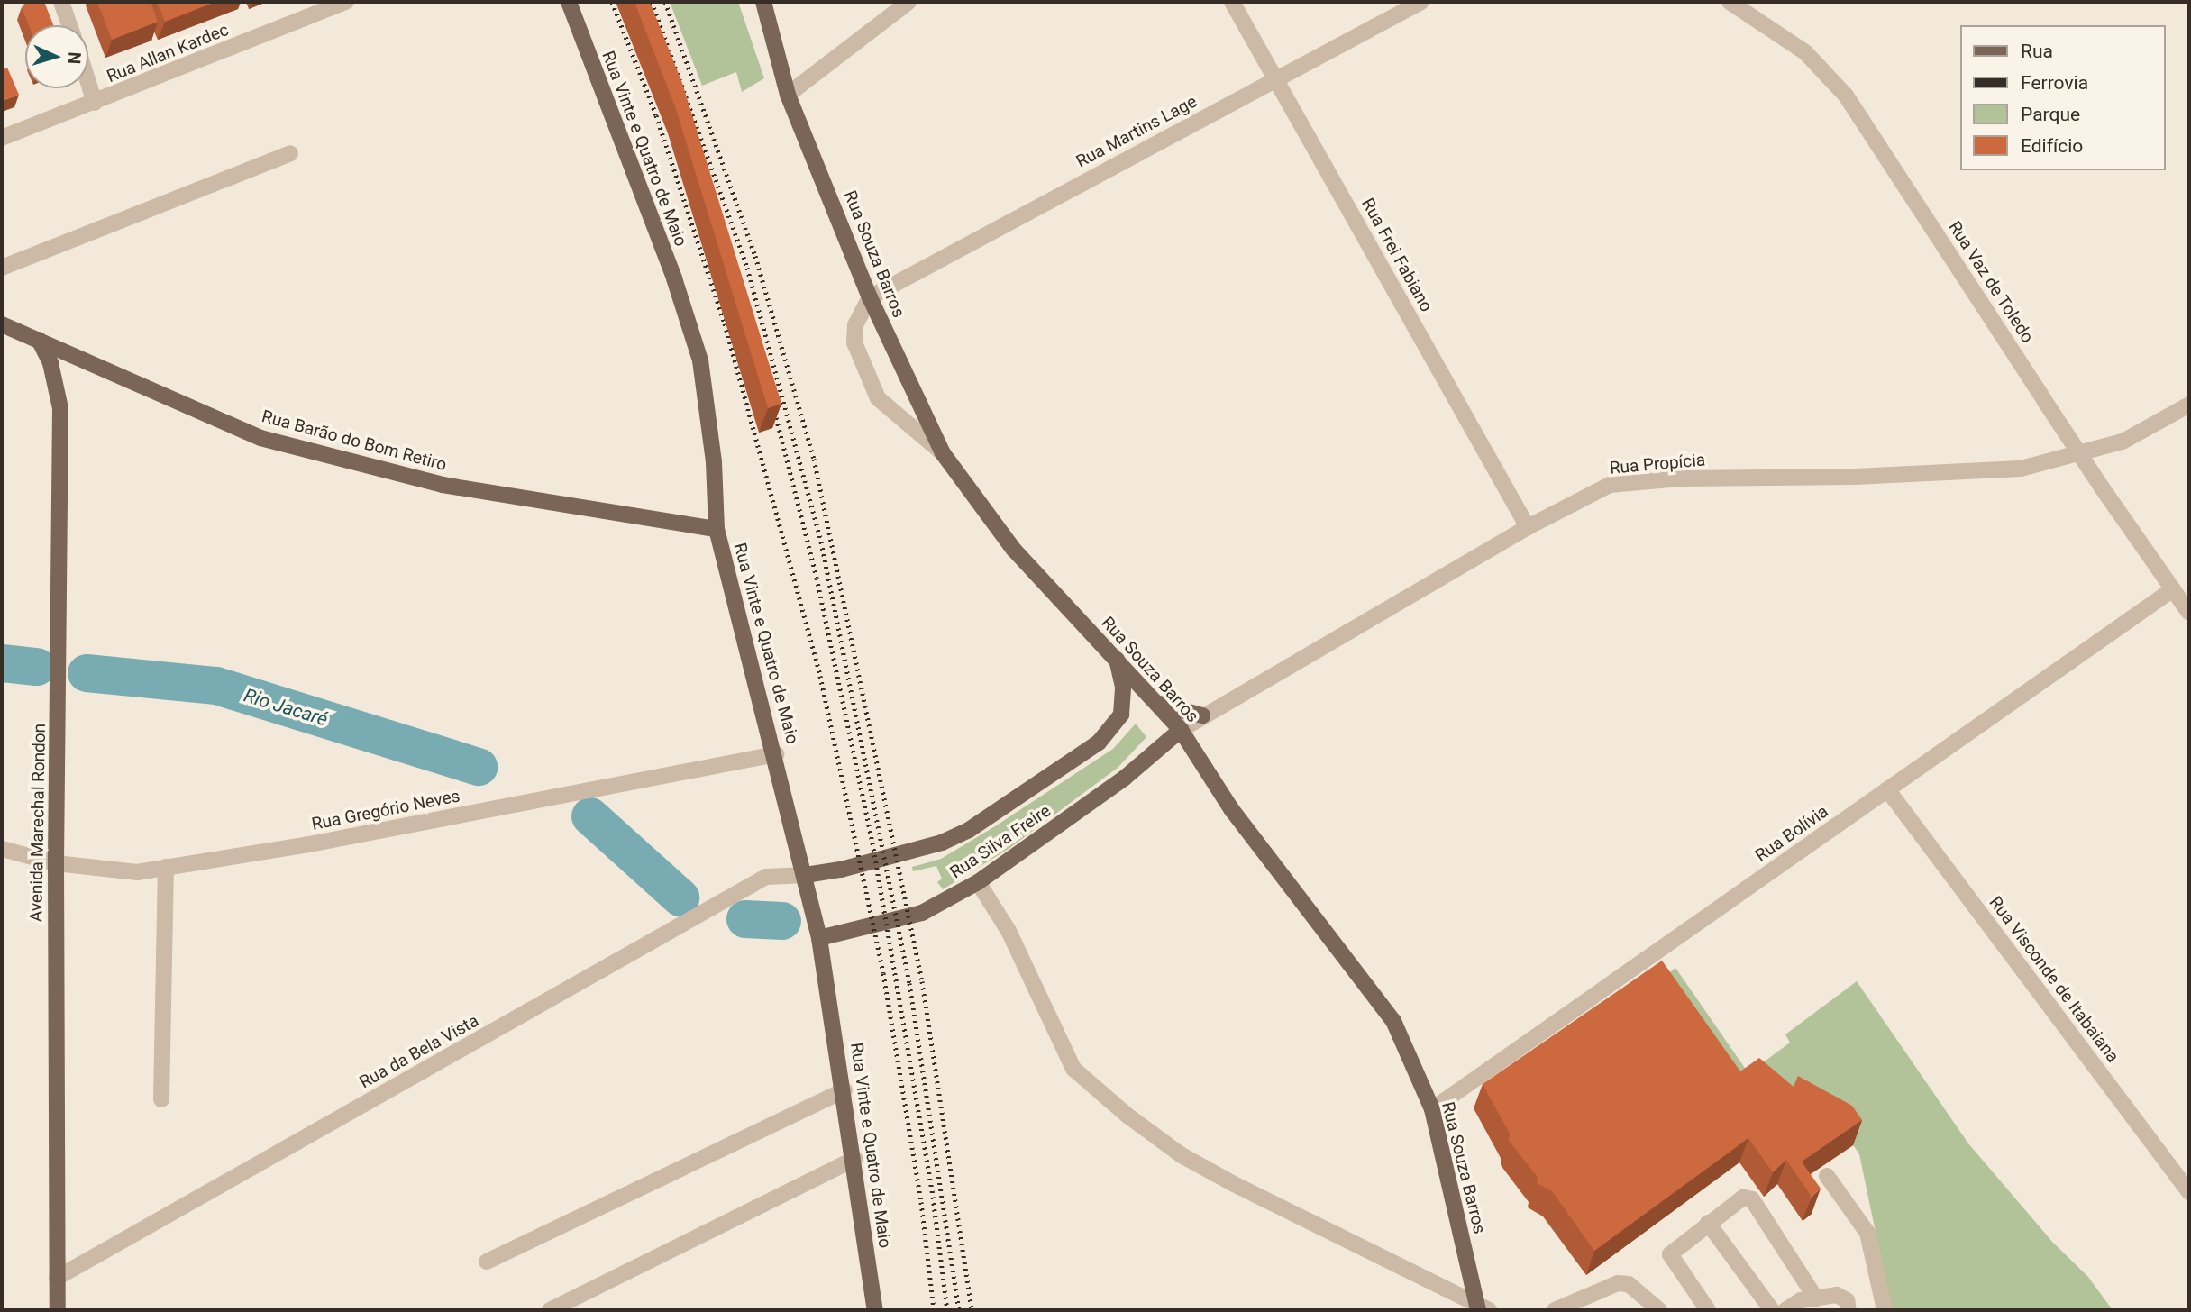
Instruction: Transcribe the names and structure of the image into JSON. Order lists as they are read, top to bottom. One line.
{"streets":{"main road":["Rua Vinte e Quatro de Maio","Rua Souza Barros","Rua Barão do Bom Retiro","Avenida Marechal Rondon","Rua Silva Freire"],"street":["Rua Allan Kardec","Rua Martins Lage","Rua Frei Fabiano","Rua Vaz de Toledo","Rua Propícia","Rua Gregório Neves","Rua Bolívia","Rua Visconde de Itabaiana","Rua da Bela Vista"]},"crossings":[["Rua Martins Lage","Rua Souza Barros"],["Rua Martins Lage","Rua Frei Fabiano"],["Rua Vinte e Quatro de Maio","Rua Barão do Bom Retiro"],["Rua Vinte e Quatro de Maio","Rua Gregório Neves"],["Rua Vinte e Quatro de Maio","Rua Silva Freire"],["Rua Vinte e Quatro de Maio","Rua da Bela Vista"],["Rua Souza Barros","Rua Propícia"],["Rua Souza Barros","Rua Bolívia"],["Rua Souza Barros","Rua Silva Freire"],["Rua Frei Fabiano","Rua Propícia"],["Rua Vaz de Toledo","Rua Bolívia"],["Rua Barão do Bom Retiro","Avenida Marechal Rondon"],["Rua Propícia","Rua Silva Freire"],["Rua Gregório Neves","Avenida Marechal Rondon"],["Avenida Marechal Rondon","Rua da Bela Vista"],["Rua Bolívia","Rua Visconde de Itabaiana"],["Rua Silva Freire","Rua da Bela Vista"]],"water":["Rio Jacaré"],"legend":["Rua","Ferrovia","Parque","Edifício"],"north":"right"}
